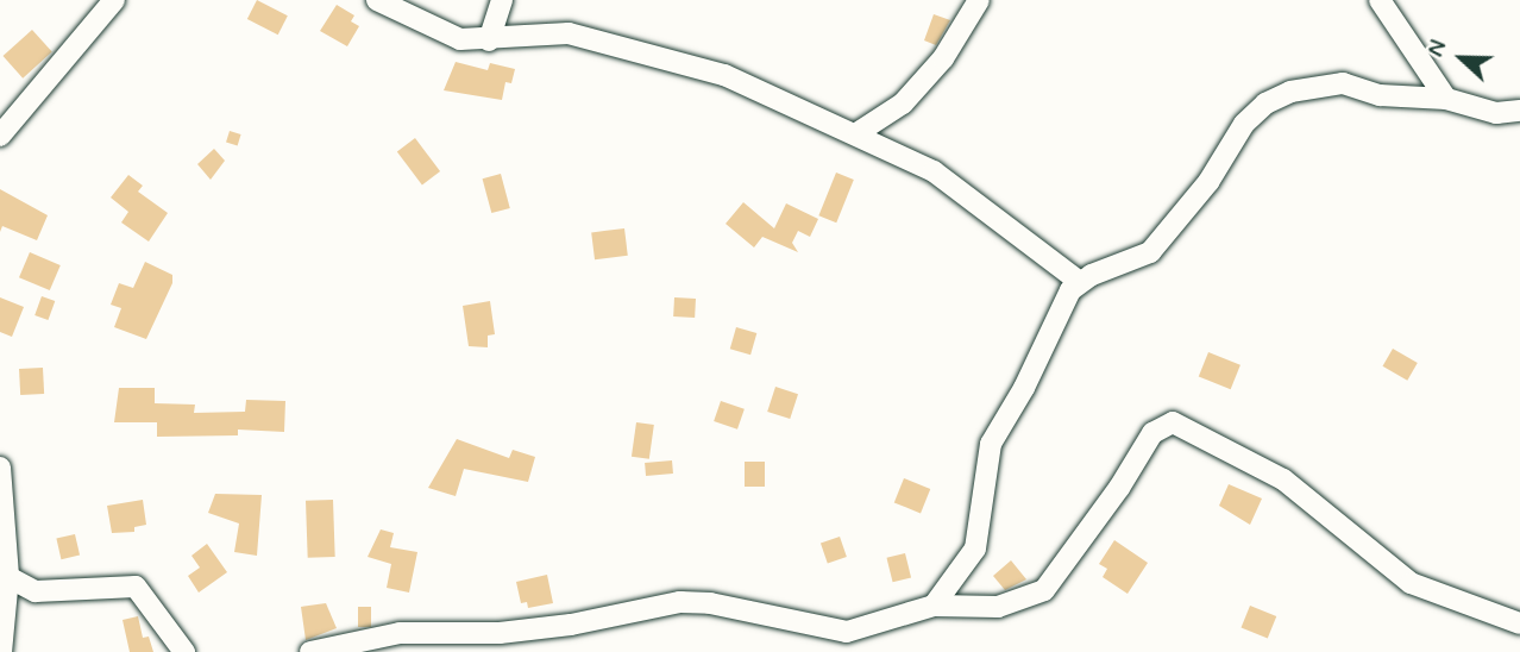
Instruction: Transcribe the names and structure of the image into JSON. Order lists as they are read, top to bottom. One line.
{"north":"left"}
